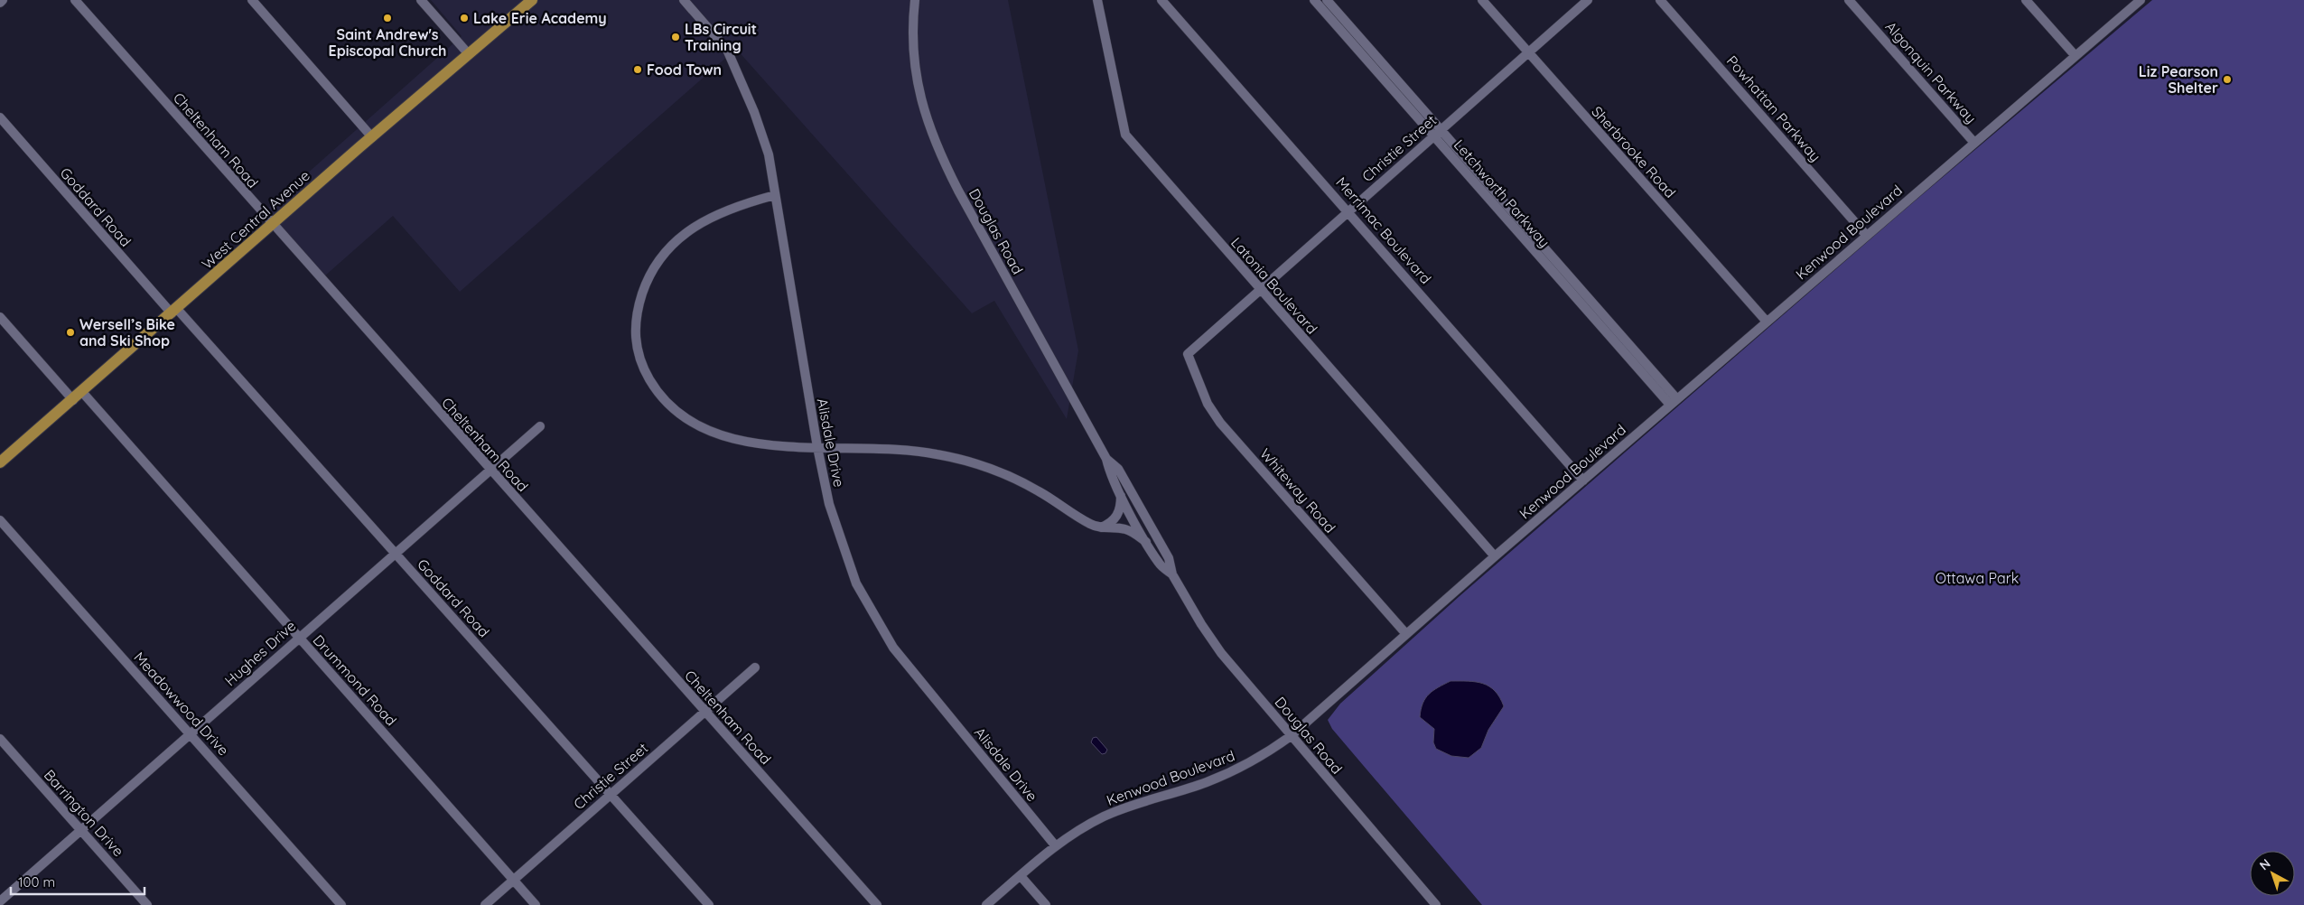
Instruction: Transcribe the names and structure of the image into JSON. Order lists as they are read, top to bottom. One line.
{"streets":{"main road":["West Central Avenue"],"street":["Algonquin Parkway","Powhattan Parkway","Cheltenham Road","Christie Street","Sherbrooke Road","Letchworth Parkway","Goddard Road","Merrimac Boulevard","Douglas Road","Kenwood Boulevard","Latonia Boulevard","Alisdale Drive","Whiteway Road","Hughes Drive","Drummond Road","Meadowwood Drive","Barrington Drive"]},"crossings":[["Algonquin Parkway","Kenwood Boulevard"],["Powhattan Parkway","Kenwood Boulevard"],["Cheltenham Road","Christie Street"],["Cheltenham Road","West Central Avenue"],["Cheltenham Road","Hughes Drive"],["Christie Street","Sherbrooke Road"],["Christie Street","Letchworth Parkway"],["Christie Street","Goddard Road"],["Christie Street","Merrimac Boulevard"],["Christie Street","Latonia Boulevard"],["Christie Street","Whiteway Road"],["Christie Street","Drummond Road"],["Sherbrooke Road","Kenwood Boulevard"],["Letchworth Parkway","Kenwood Boulevard"],["Goddard Road","West Central Avenue"],["Goddard Road","Hughes Drive"],["West Central Avenue","Drummond Road"],["Merrimac Boulevard","Kenwood Boulevard"],["Douglas Road","Kenwood Boulevard"],["Kenwood Boulevard","Latonia Boulevard"],["Kenwood Boulevard","Alisdale Drive"],["Kenwood Boulevard","Whiteway Road"],["Hughes Drive","Drummond Road"],["Hughes Drive","Meadowwood Drive"],["Hughes Drive","Barrington Drive"]],"parks":["Ottawa Park"],"places":["Saint Andrew's Episcopal Church","Lake Erie Academy","LBs Circuit Training","Food Town","Liz Pearson Shelter","Wersell’s Bike and Ski Shop"],"scale_bar":"100 m","north":"top left"}
